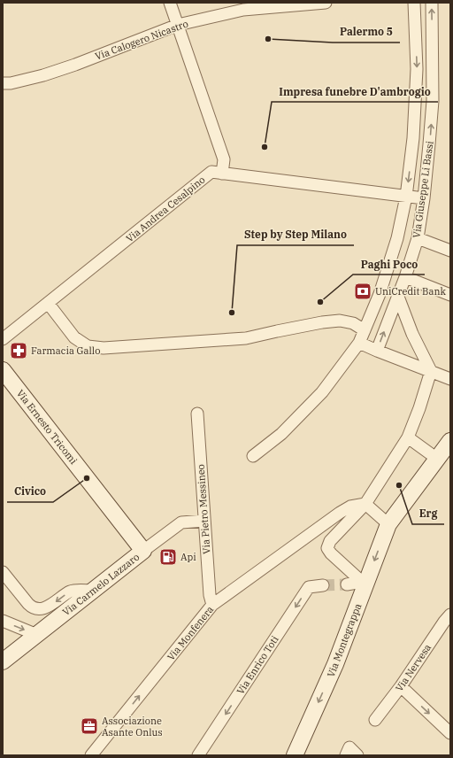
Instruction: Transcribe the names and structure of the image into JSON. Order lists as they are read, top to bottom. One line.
{"streets":{"street":["Via Calogero Nicastro","Via Giuseppe Li Bassi","Via Andrea Cesalpino","Via Ernesto Tricomi","Via Pietro Messineo","Via Carmelo Lazzaro","Via Monfenera","Via Montegrappa","Via Enrico Toti","Via Nervesa"]},"crossings":[["Via Giuseppe Li Bassi","Via Andrea Cesalpino"],["Via Ernesto Tricomi","Via Carmelo Lazzaro"],["Via Pietro Messineo","Via Carmelo Lazzaro"],["Via Pietro Messineo","Via Monfenera"]],"one_way":["Via Monfenera","Via Montegrappa","Via Enrico Toti"],"places":{"other":["Palermo 5","Impresa funebre D'ambrogio","Paghi Poco","Step by Step Milano","Civico","Erg"],"bank":["UniCredit Bank"],"pharmacy":["Farmacia Gallo"],"fuel station":["Api"],"office":["Associazione Asante Onlus"]}}
